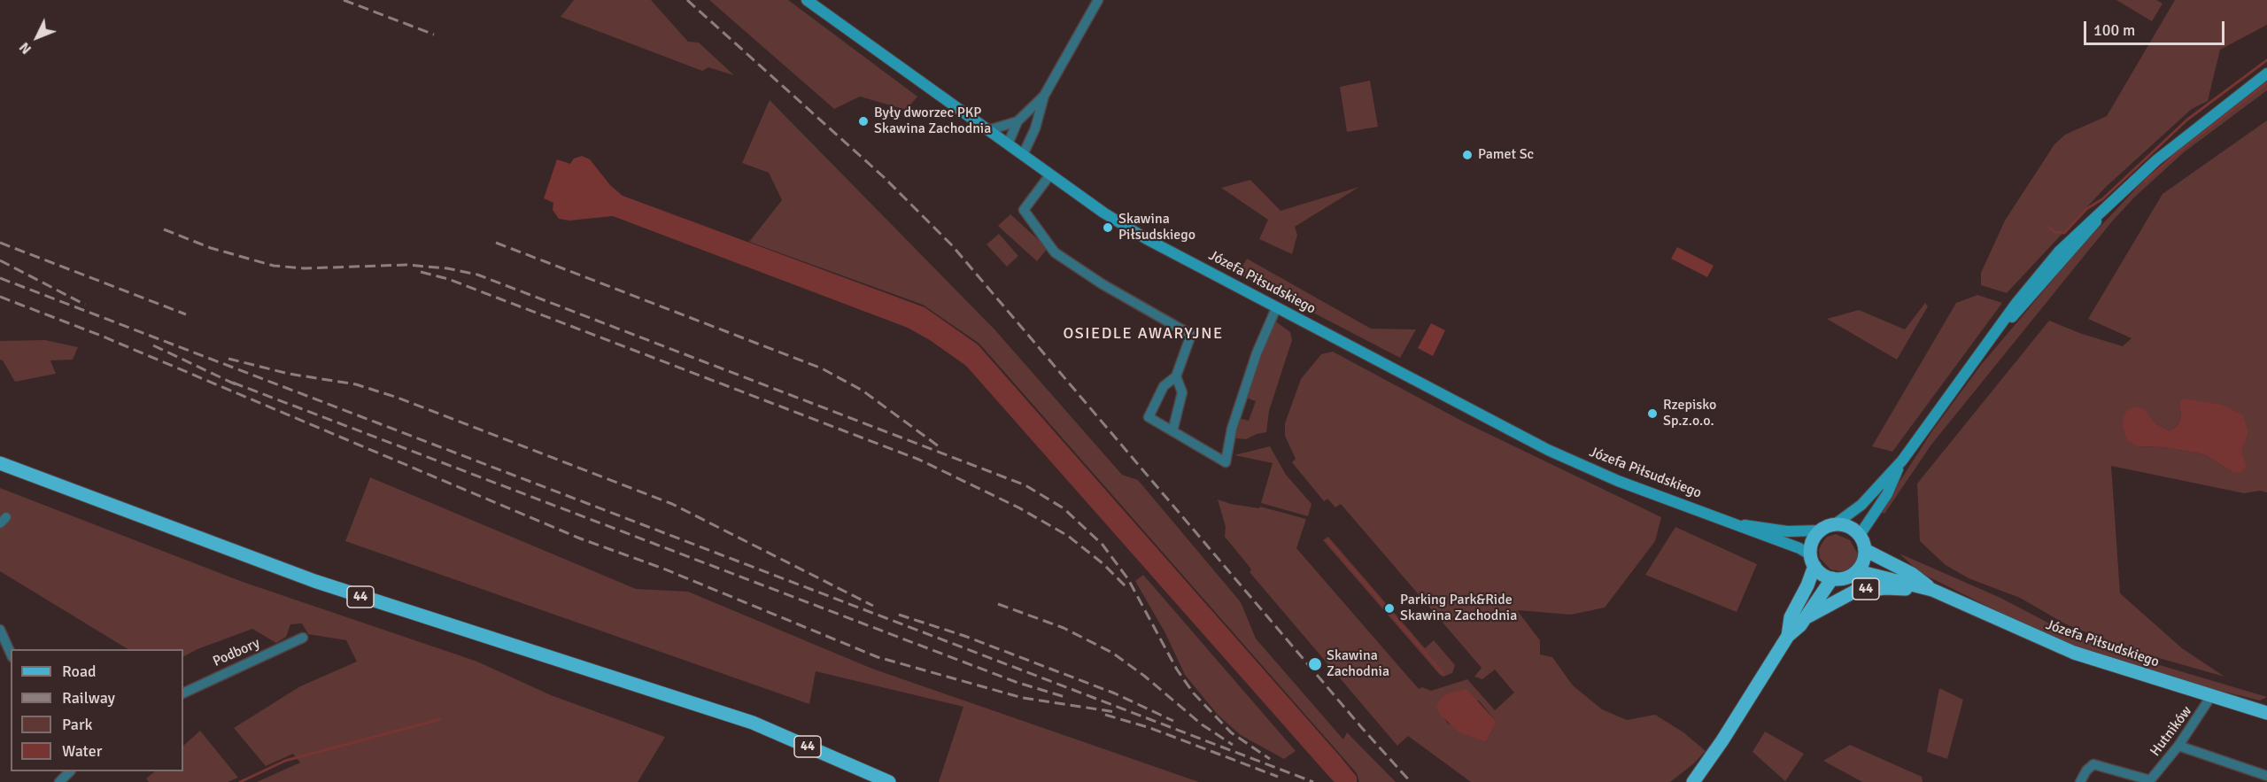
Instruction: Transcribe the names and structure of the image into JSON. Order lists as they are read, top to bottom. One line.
{"streets":{"main road":["Józefa Piłsudskiego","44"],"street":["Podbory","Hutników"]},"crossings":[["Józefa Piłsudskiego","44"],["Józefa Piłsudskiego","Hutników"]],"districts":["OSIEDLE AWARYJNE"],"places":["Były dworzec PKP Skawina Zachodnia","Pamet Sc","Skawina Piłsudskiego","Rzepisko Sp.z.o.o.","Parking Park&Ride Skawina Zachodnia","Skawina Zachodnia"],"legend":["Road","Railway","Park","Water"],"scale_bar":"100 m","north":"bottom left"}
